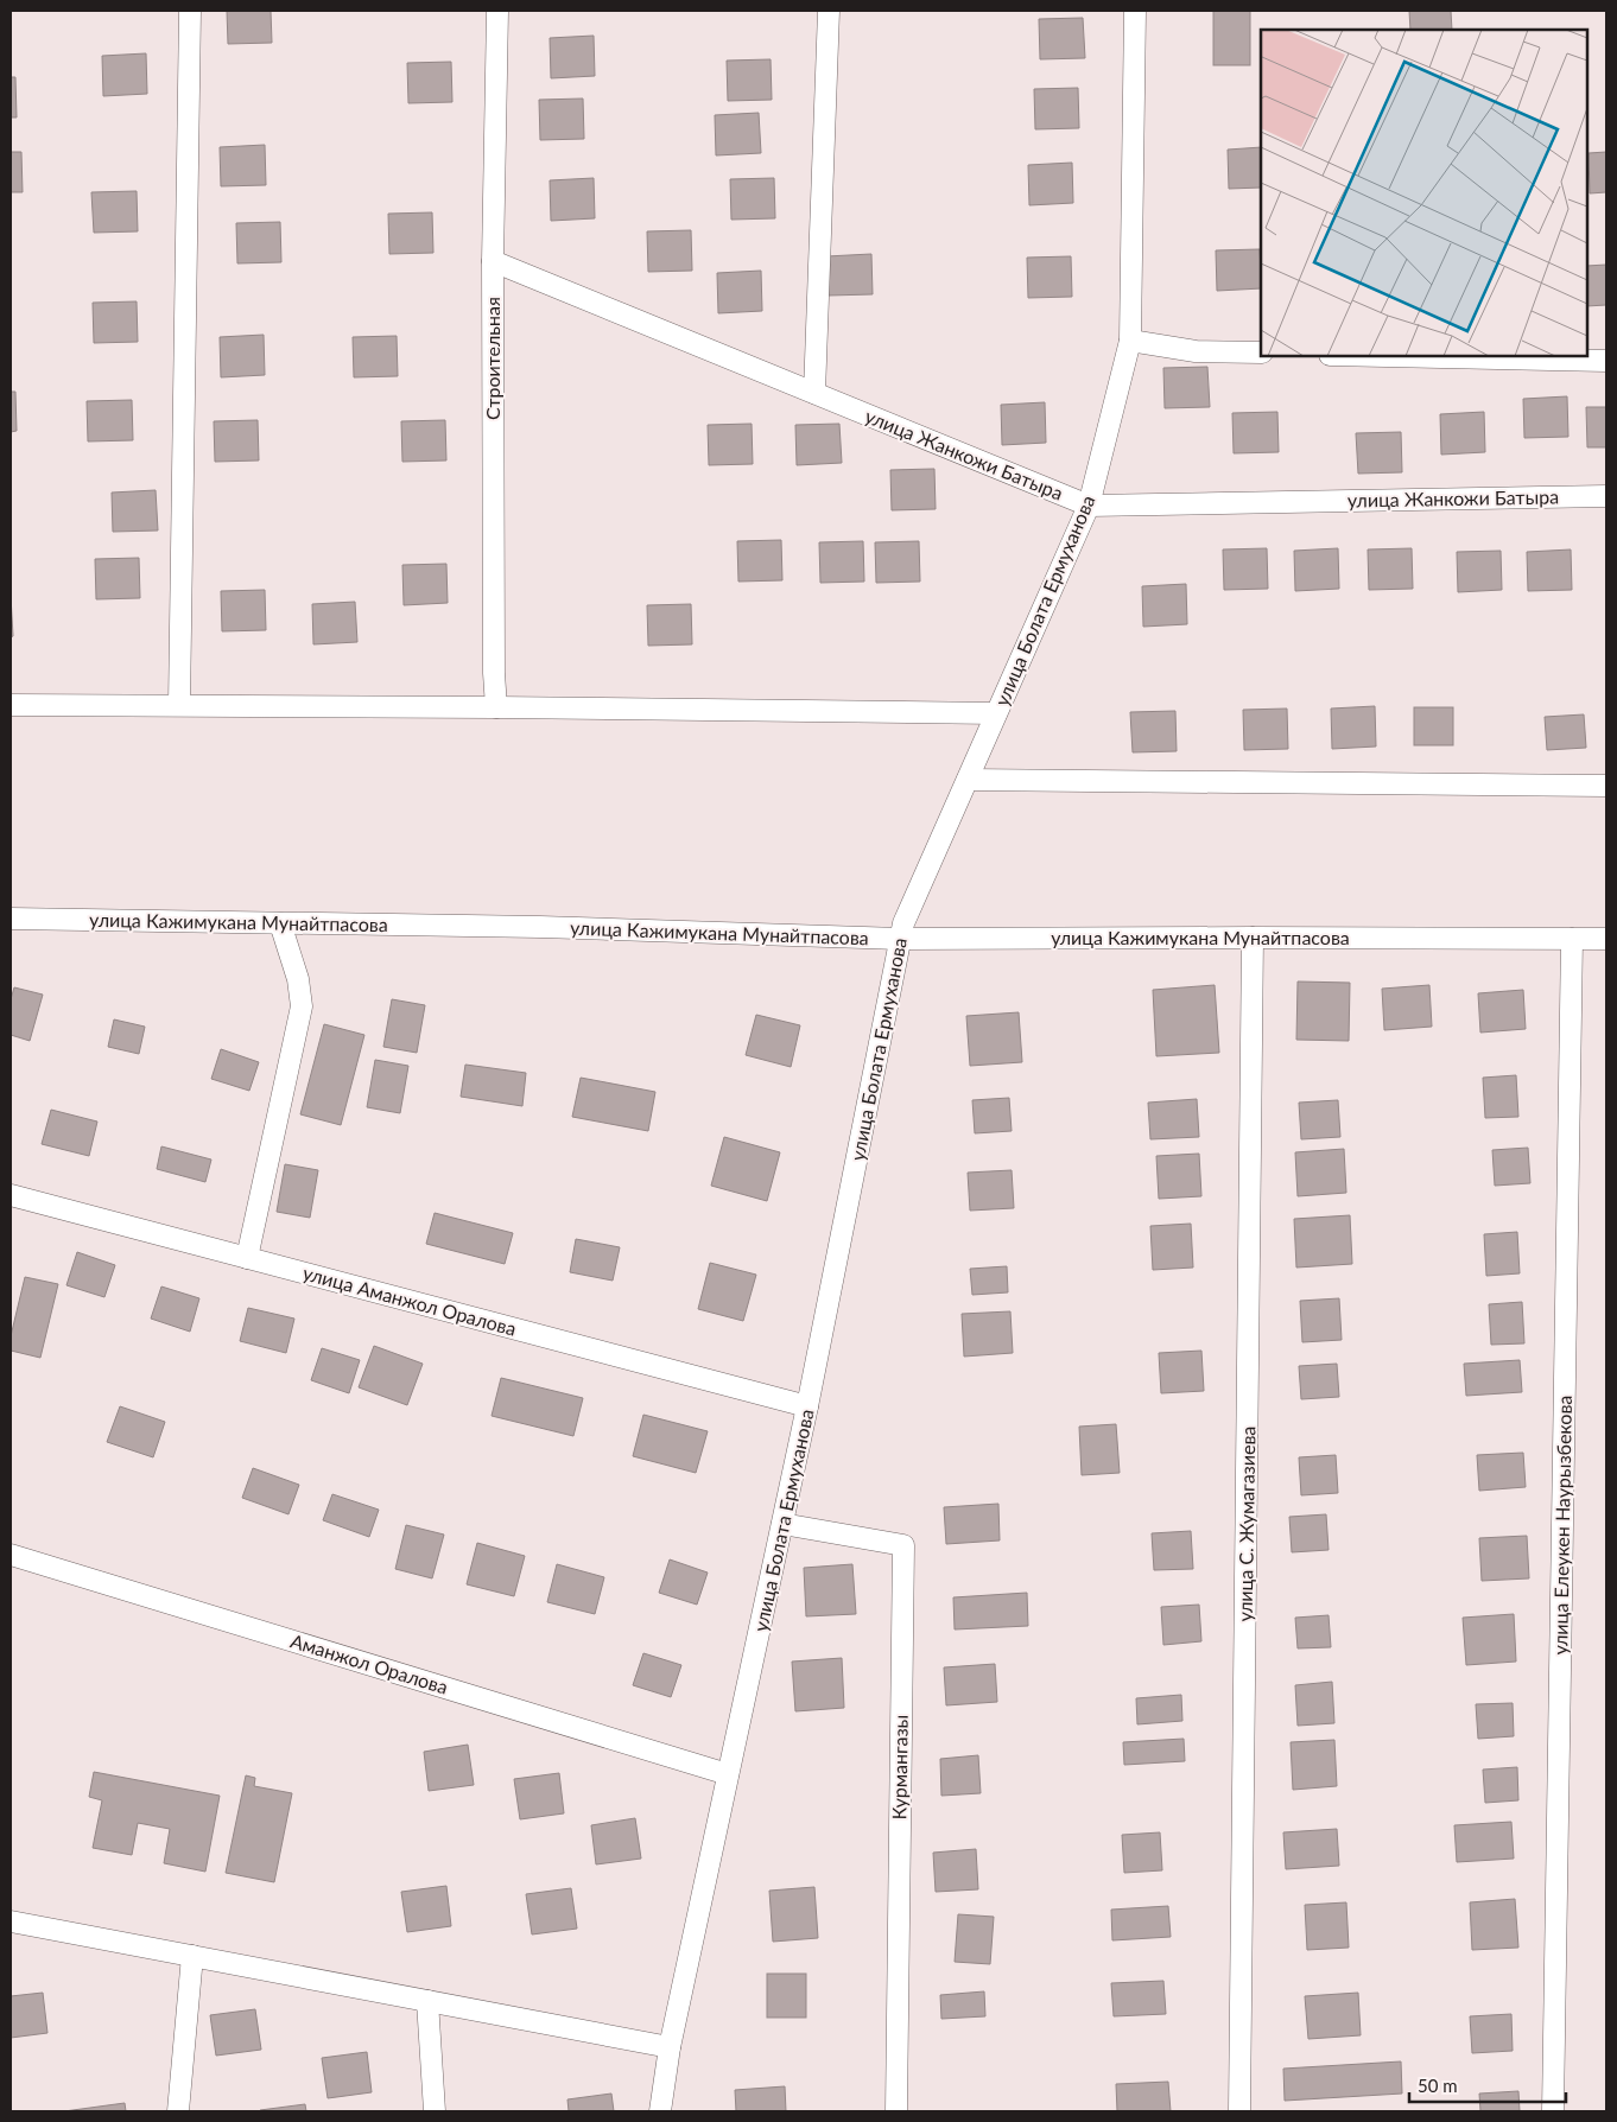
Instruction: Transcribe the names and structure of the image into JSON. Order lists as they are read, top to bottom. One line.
{"streets":{"street":["Строительная","улица Жанкожи Батыра","улица Болата Ермуханова","улица Кажимукана Мунайтпасова","улица Аманжол Оралова","улица С. Жумагазиева","улица Елеукен Наурызбекова","Аманжол Оралова","Курмангазы"]},"crossings":[["Строительная","улица Жанкожи Батыра"],["улица Жанкожи Батыра","улица Болата Ермуханова"],["улица Болата Ермуханова","улица Кажимукана Мунайтпасова"],["улица Болата Ермуханова","улица Аманжол Оралова"],["улица Болата Ермуханова","Аманжол Оралова"],["улица Болата Ермуханова","Курмангазы"],["улица Кажимукана Мунайтпасова","улица С. Жумагазиева"],["улица Кажимукана Мунайтпасова","улица Елеукен Наурызбекова"]],"scale_bar":"50 m"}
